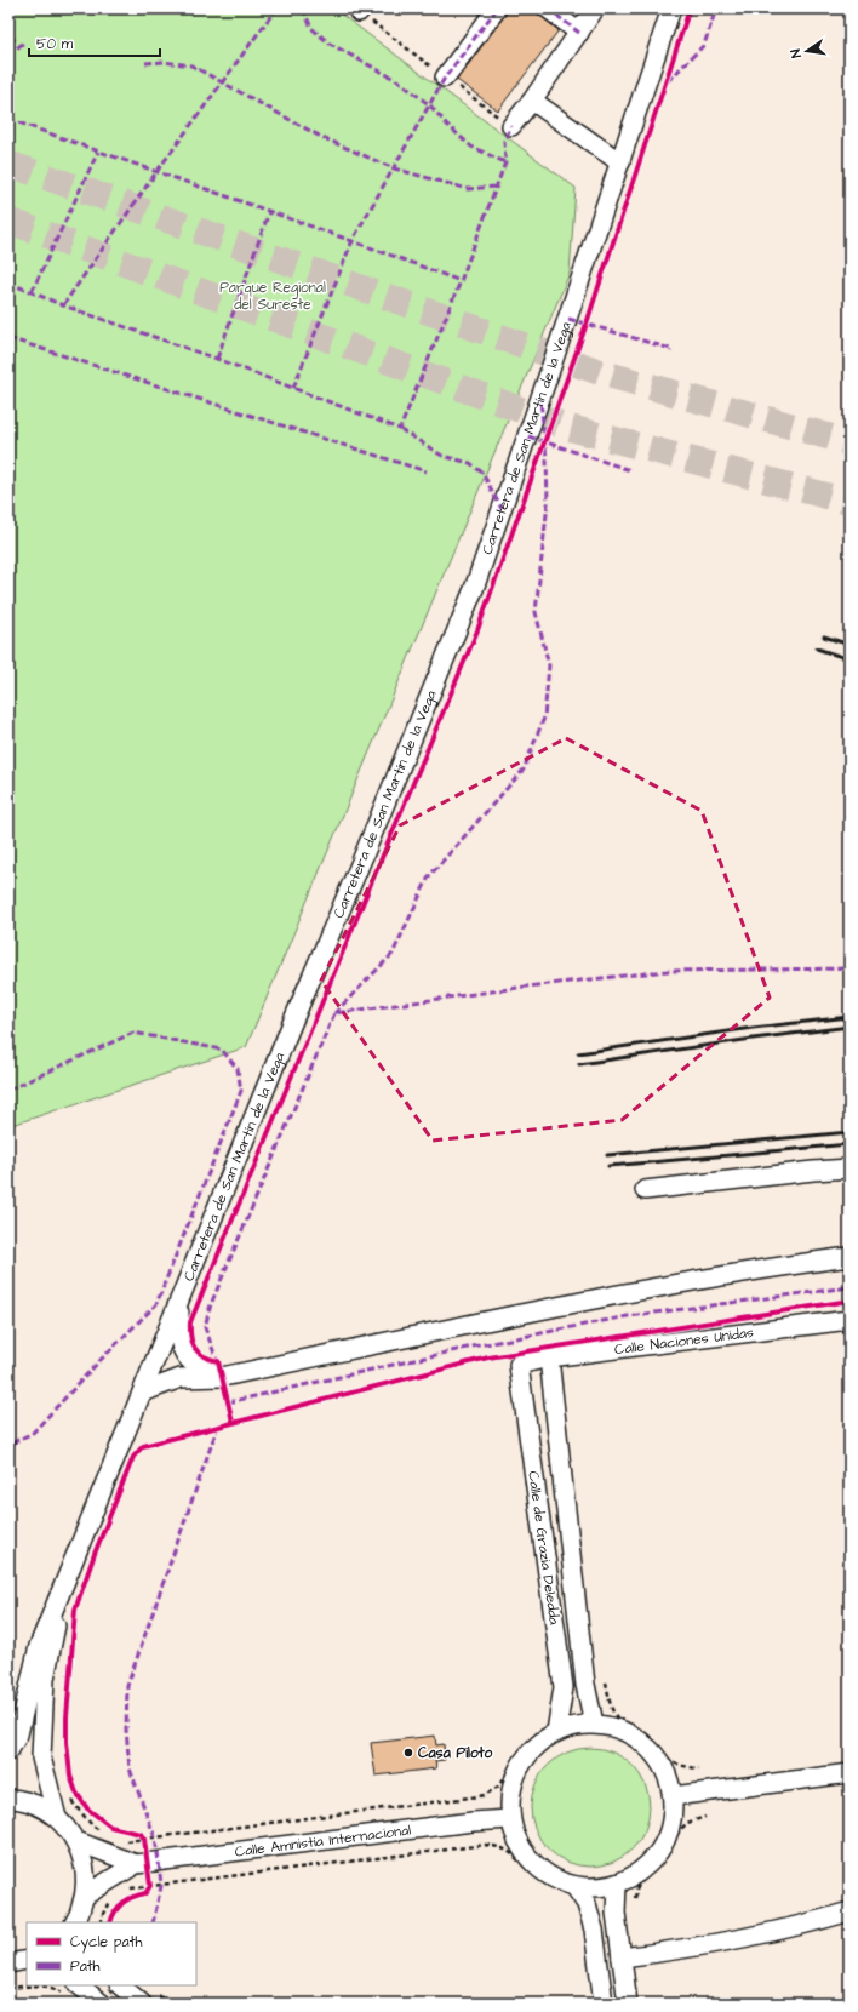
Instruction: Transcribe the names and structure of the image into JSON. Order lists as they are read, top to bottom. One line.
{"streets":{"street":["Carretera de San Martín de la Vega","Calle Naciones Unidas","Calle de Grazia Deledda","Calle Amnistía Internacional"]},"crossings":[["Calle Naciones Unidas","Calle de Grazia Deledda"],["Calle de Grazia Deledda","Calle Amnistía Internacional"]],"parks":["Parque Regional del Sureste"],"places":["Casa Piloto"],"legend":["Cycle path","Path"],"scale_bar":"50 m","north":"left"}
